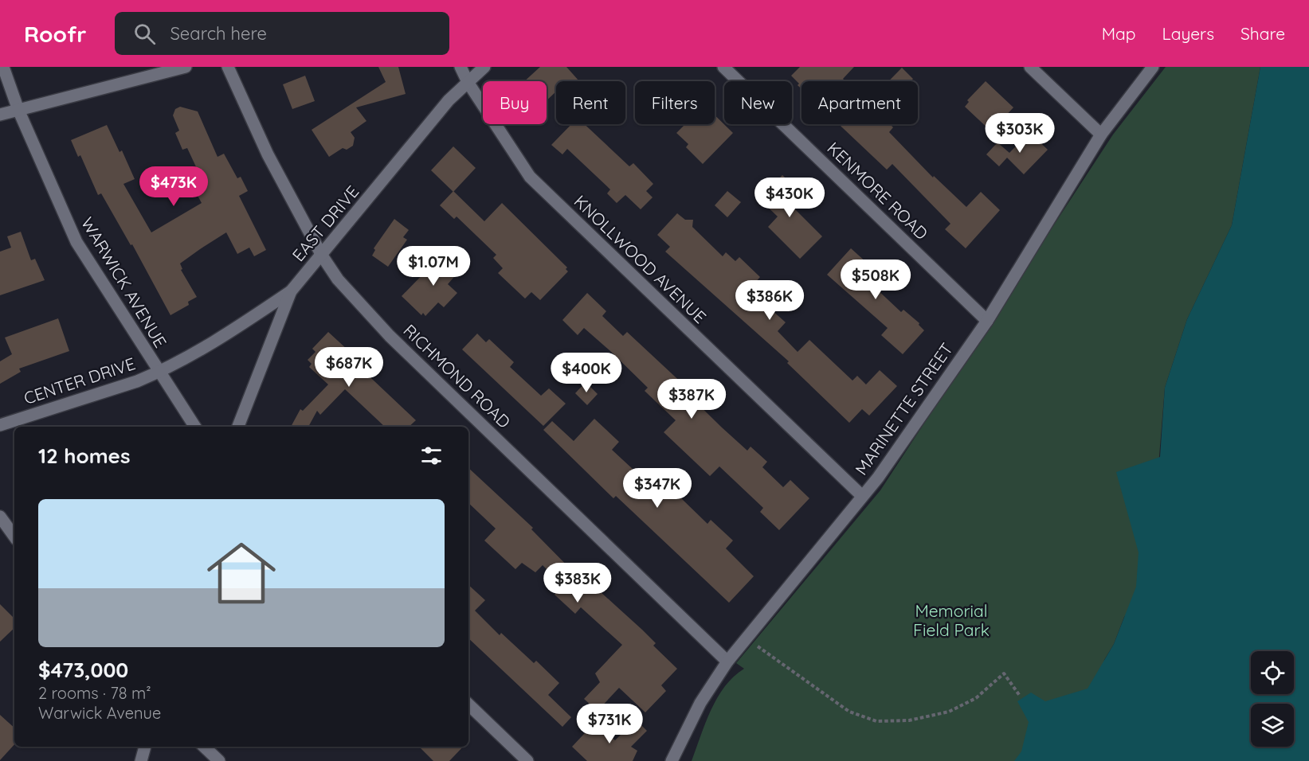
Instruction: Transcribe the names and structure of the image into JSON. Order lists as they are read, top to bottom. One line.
{"streets":{"street":["KENMORE ROAD","EAST DRIVE","KNOLLWOOD AVENUE","WARWICK AVENUE","RICHMOND ROAD","CENTER DRIVE","MARINETTE STREET"]},"crossings":[["KENMORE ROAD","MARINETTE STREET"],["EAST DRIVE","KNOLLWOOD AVENUE"],["EAST DRIVE","RICHMOND ROAD"],["EAST DRIVE","CENTER DRIVE"],["KNOLLWOOD AVENUE","MARINETTE STREET"],["WARWICK AVENUE","CENTER DRIVE"],["RICHMOND ROAD","MARINETTE STREET"]],"parks":["Memorial Field Park"],"page":{"header":"Roofr","search":"Search here","nav":["Map","Layers","Share"],"chip":["Buy","Rent","Filters","New","Apartment"],"price":["$303K","$473K","$430K","$1.07M","$508K","$386K","$687K","$400K","$387K","$347K","$383K","$731K"],"heading":"12 homes","list":[{"name":"$473,000","note":"2 rooms · 78 m² · Warwick Avenue"}]}}
